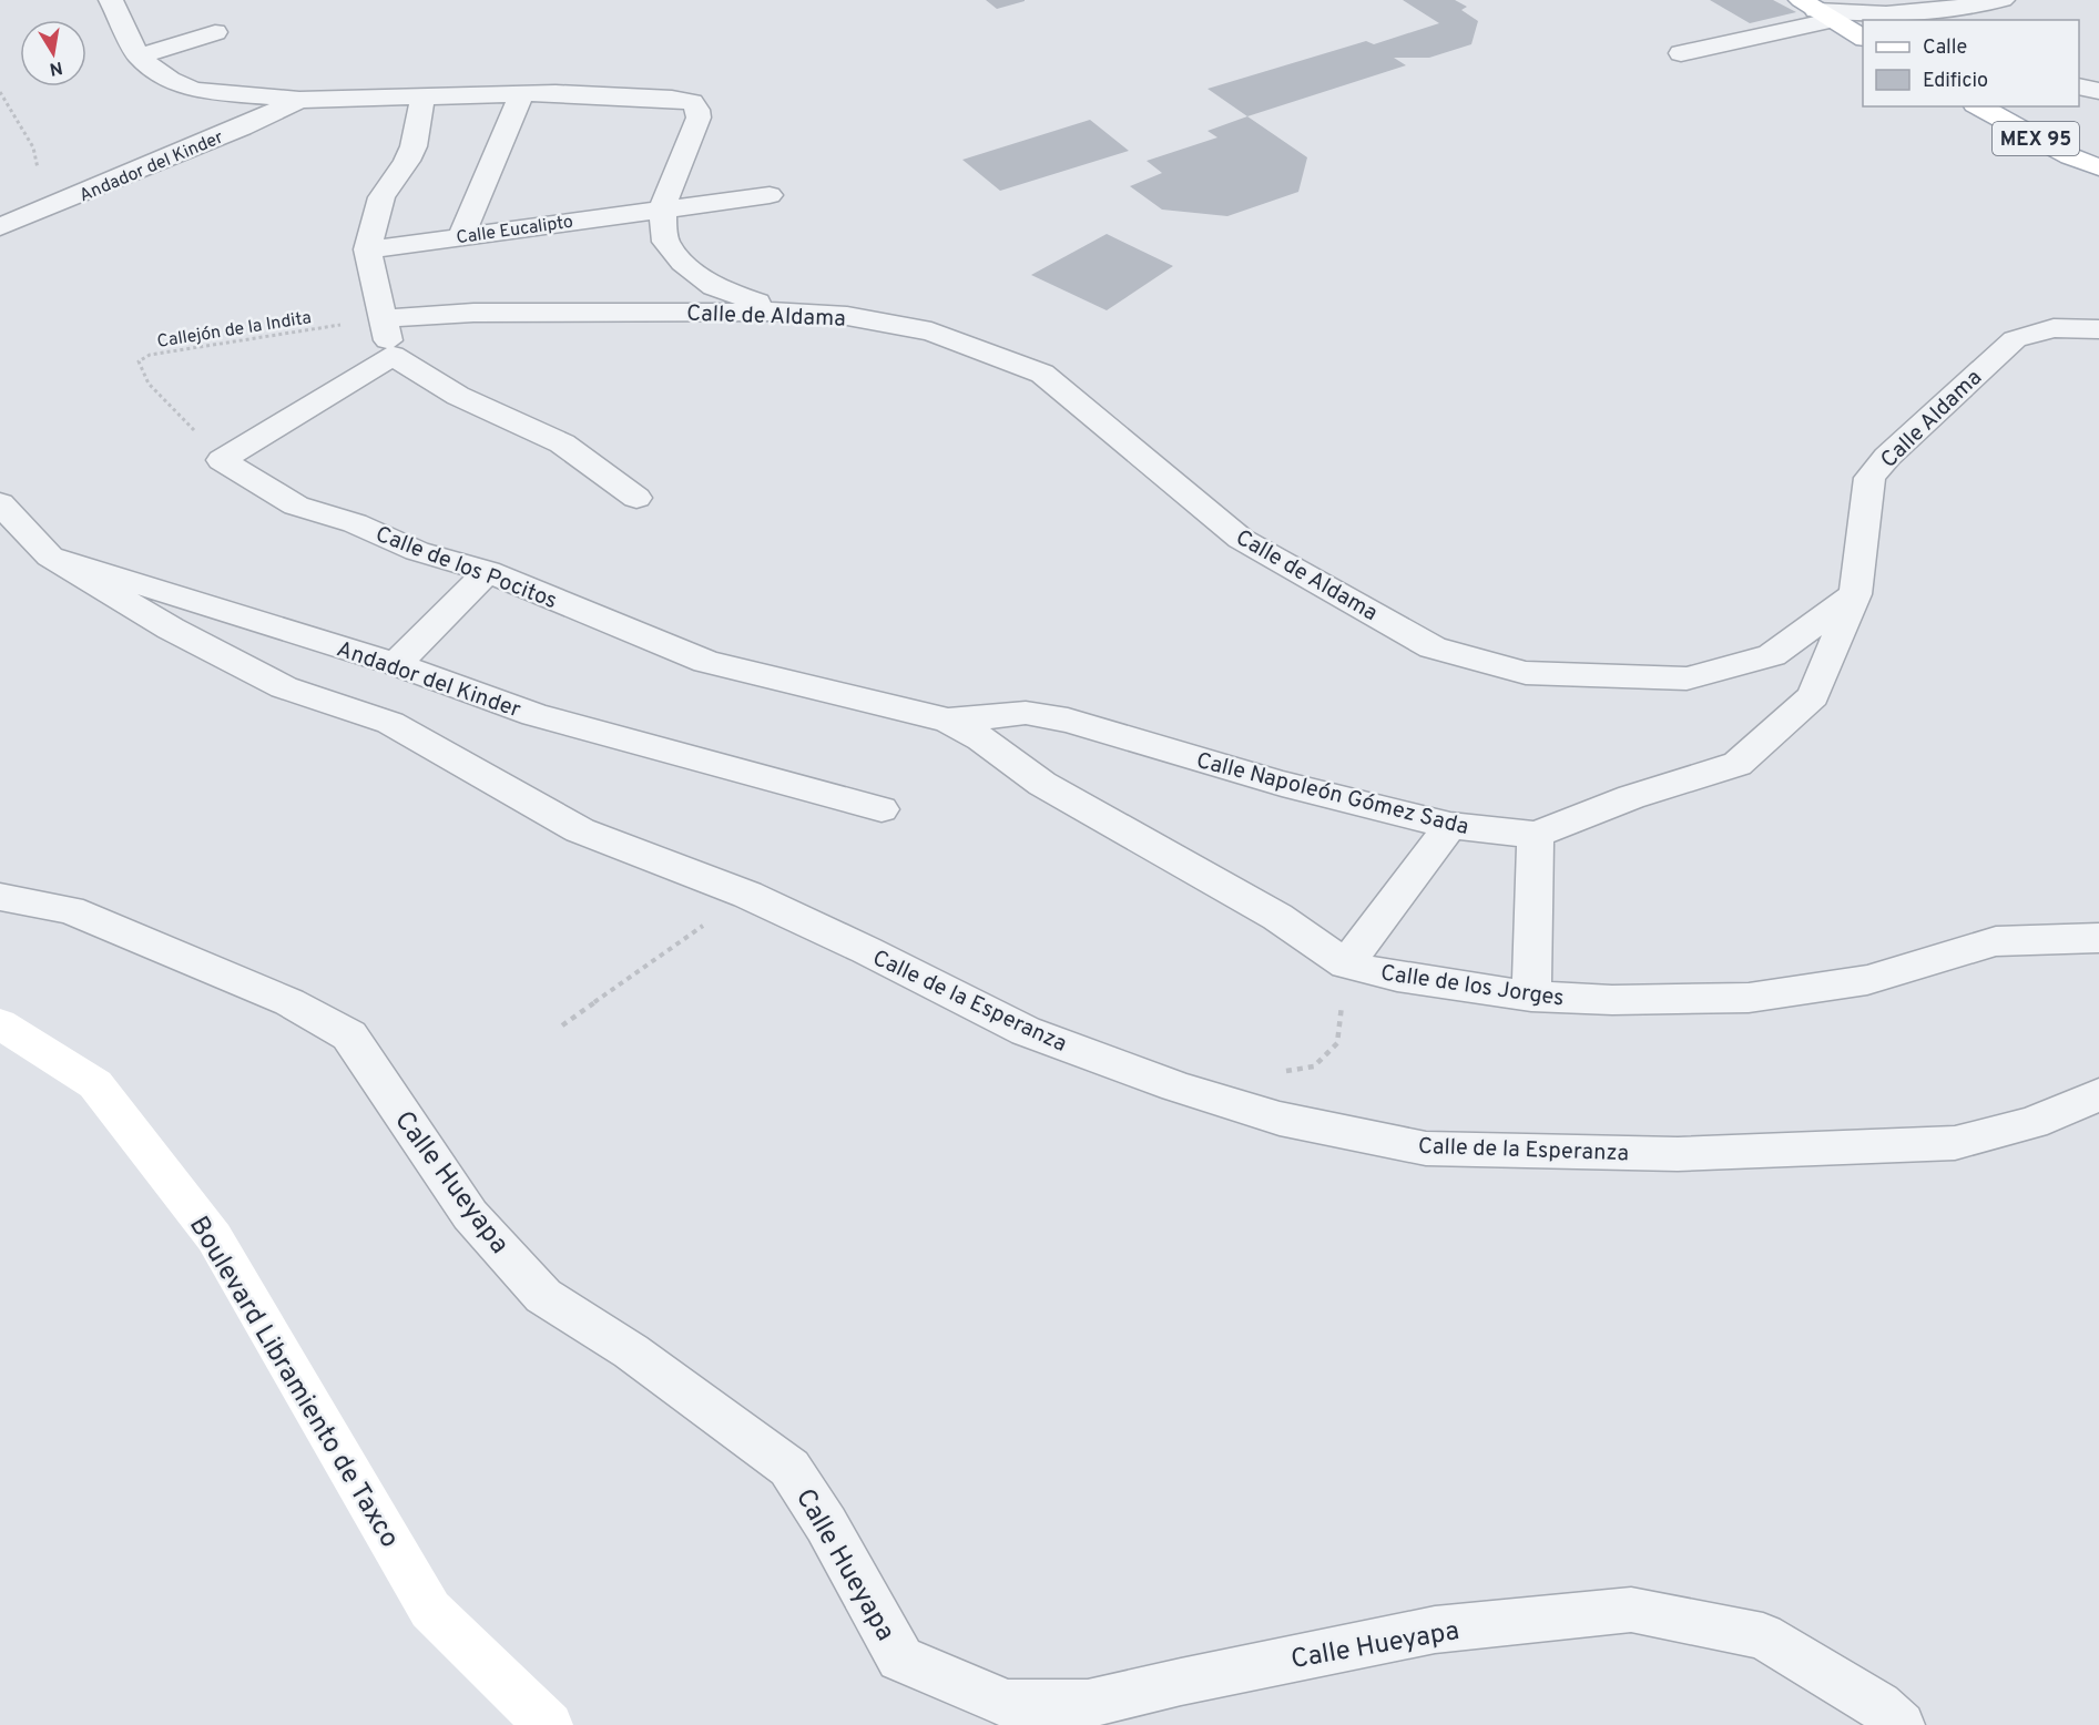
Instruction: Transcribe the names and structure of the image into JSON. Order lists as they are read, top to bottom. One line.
{"streets":{"main road":["MEX 95","Boulevard Libramiento de Taxco"],"street":["Andador del Kinder","Calle Eucalipto","Calle de Aldama","Calle Aldama","Calle de los Pocitos","Calle Napoleón Gómez Sada","Calle de los Jorges","Calle de la Esperanza","Calle Hueyapa"],"path":["Callejón de la Indita"]},"crossings":[["Andador del Kinder","Calle de la Esperanza"],["Calle de Aldama","Callejón de la Indita"],["Calle de Aldama","Calle Aldama"],["Calle de Aldama","Calle Napoleón Gómez Sada"],["Callejón de la Indita","Calle de los Pocitos"],["Calle Aldama","Calle Napoleón Gómez Sada"],["Calle de los Pocitos","Calle Napoleón Gómez Sada"],["Calle de los Pocitos","Calle de los Jorges"],["Calle Napoleón Gómez Sada","Calle de los Jorges"]],"legend":["Calle","Edificio"],"north":"bottom"}
